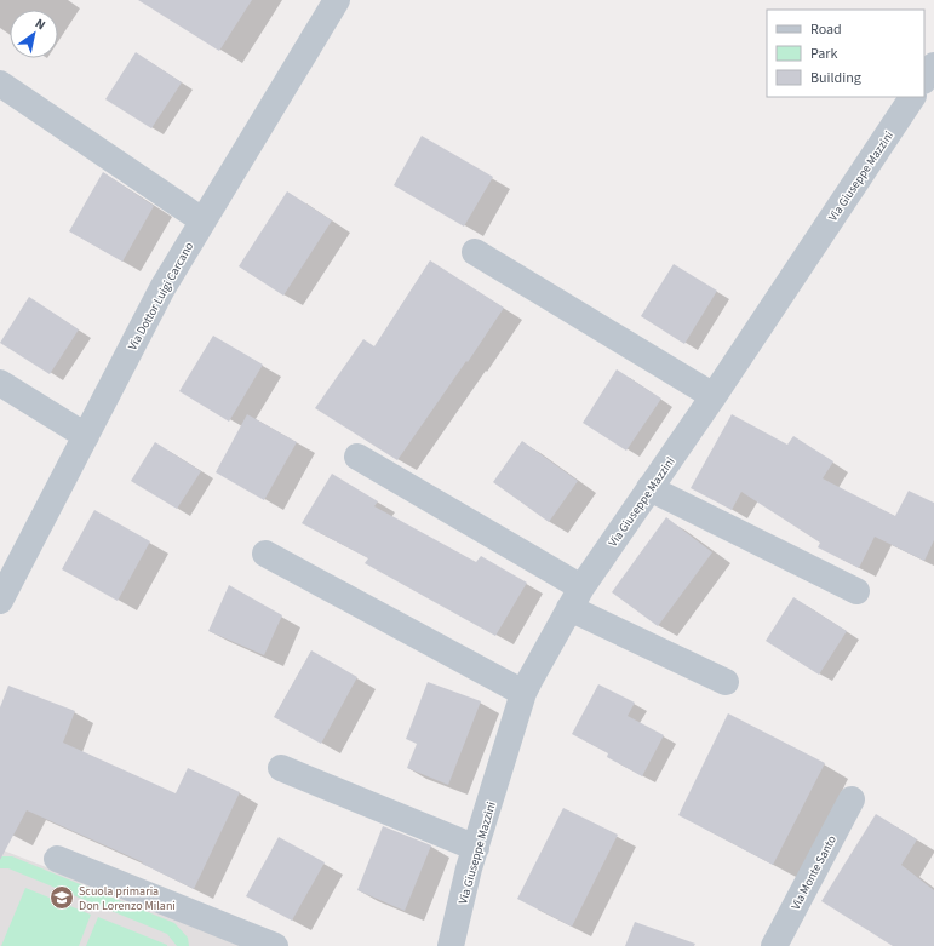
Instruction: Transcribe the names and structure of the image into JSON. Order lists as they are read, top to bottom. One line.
{"streets":{"street":["Via Giuseppe Mazzini","Via Dottor Luigi Carcano","Via Monte Santo"]},"places":{"school or university":["Scuola primaria Don Lorenzo Milani"]},"legend":["Road","Park","Building"],"north":"top right"}
